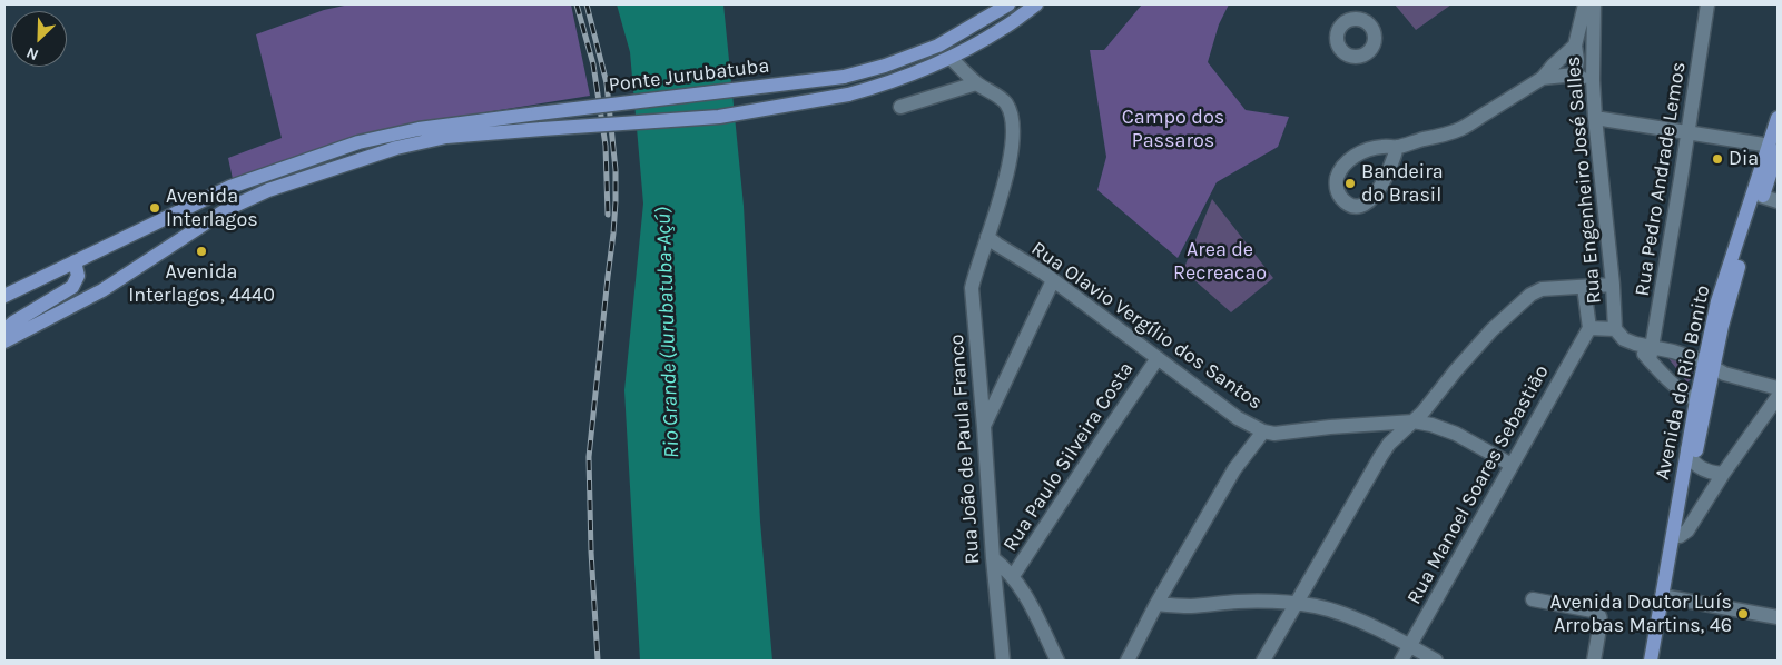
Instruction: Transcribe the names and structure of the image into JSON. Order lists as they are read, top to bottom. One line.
{"streets":{"main road":["Ponte Jurubatuba","Avenida do Rio Bonito"],"street":["Rua Pedro Andrade Lemos","Rua Engenheiro José Salles","Rua Olavio Vergílio dos Santos","Rua João de Paula Franco","Rua Paulo Silveira Costa","Rua Manoel Soares Sebastião"]},"crossings":[["Ponte Jurubatuba","Rua João de Paula Franco"],["Rua Pedro Andrade Lemos","Rua Engenheiro José Salles"],["Rua Engenheiro José Salles","Avenida do Rio Bonito"],["Rua Olavio Vergílio dos Santos","Rua João de Paula Franco"],["Rua Olavio Vergílio dos Santos","Rua Paulo Silveira Costa"],["Rua Olavio Vergílio dos Santos","Rua Manoel Soares Sebastião"]],"water":["Rio Grande (Jurubatuba-Açú)"],"parks":["Campo dos Passaros","Area de Recreacao"],"places":["Dia","Bandeira do Brasil","Avenida Interlagos","Avenida Interlagos, 4440","Avenida Doutor Luís Arrobas Martins, 46"],"north":"bottom left"}
